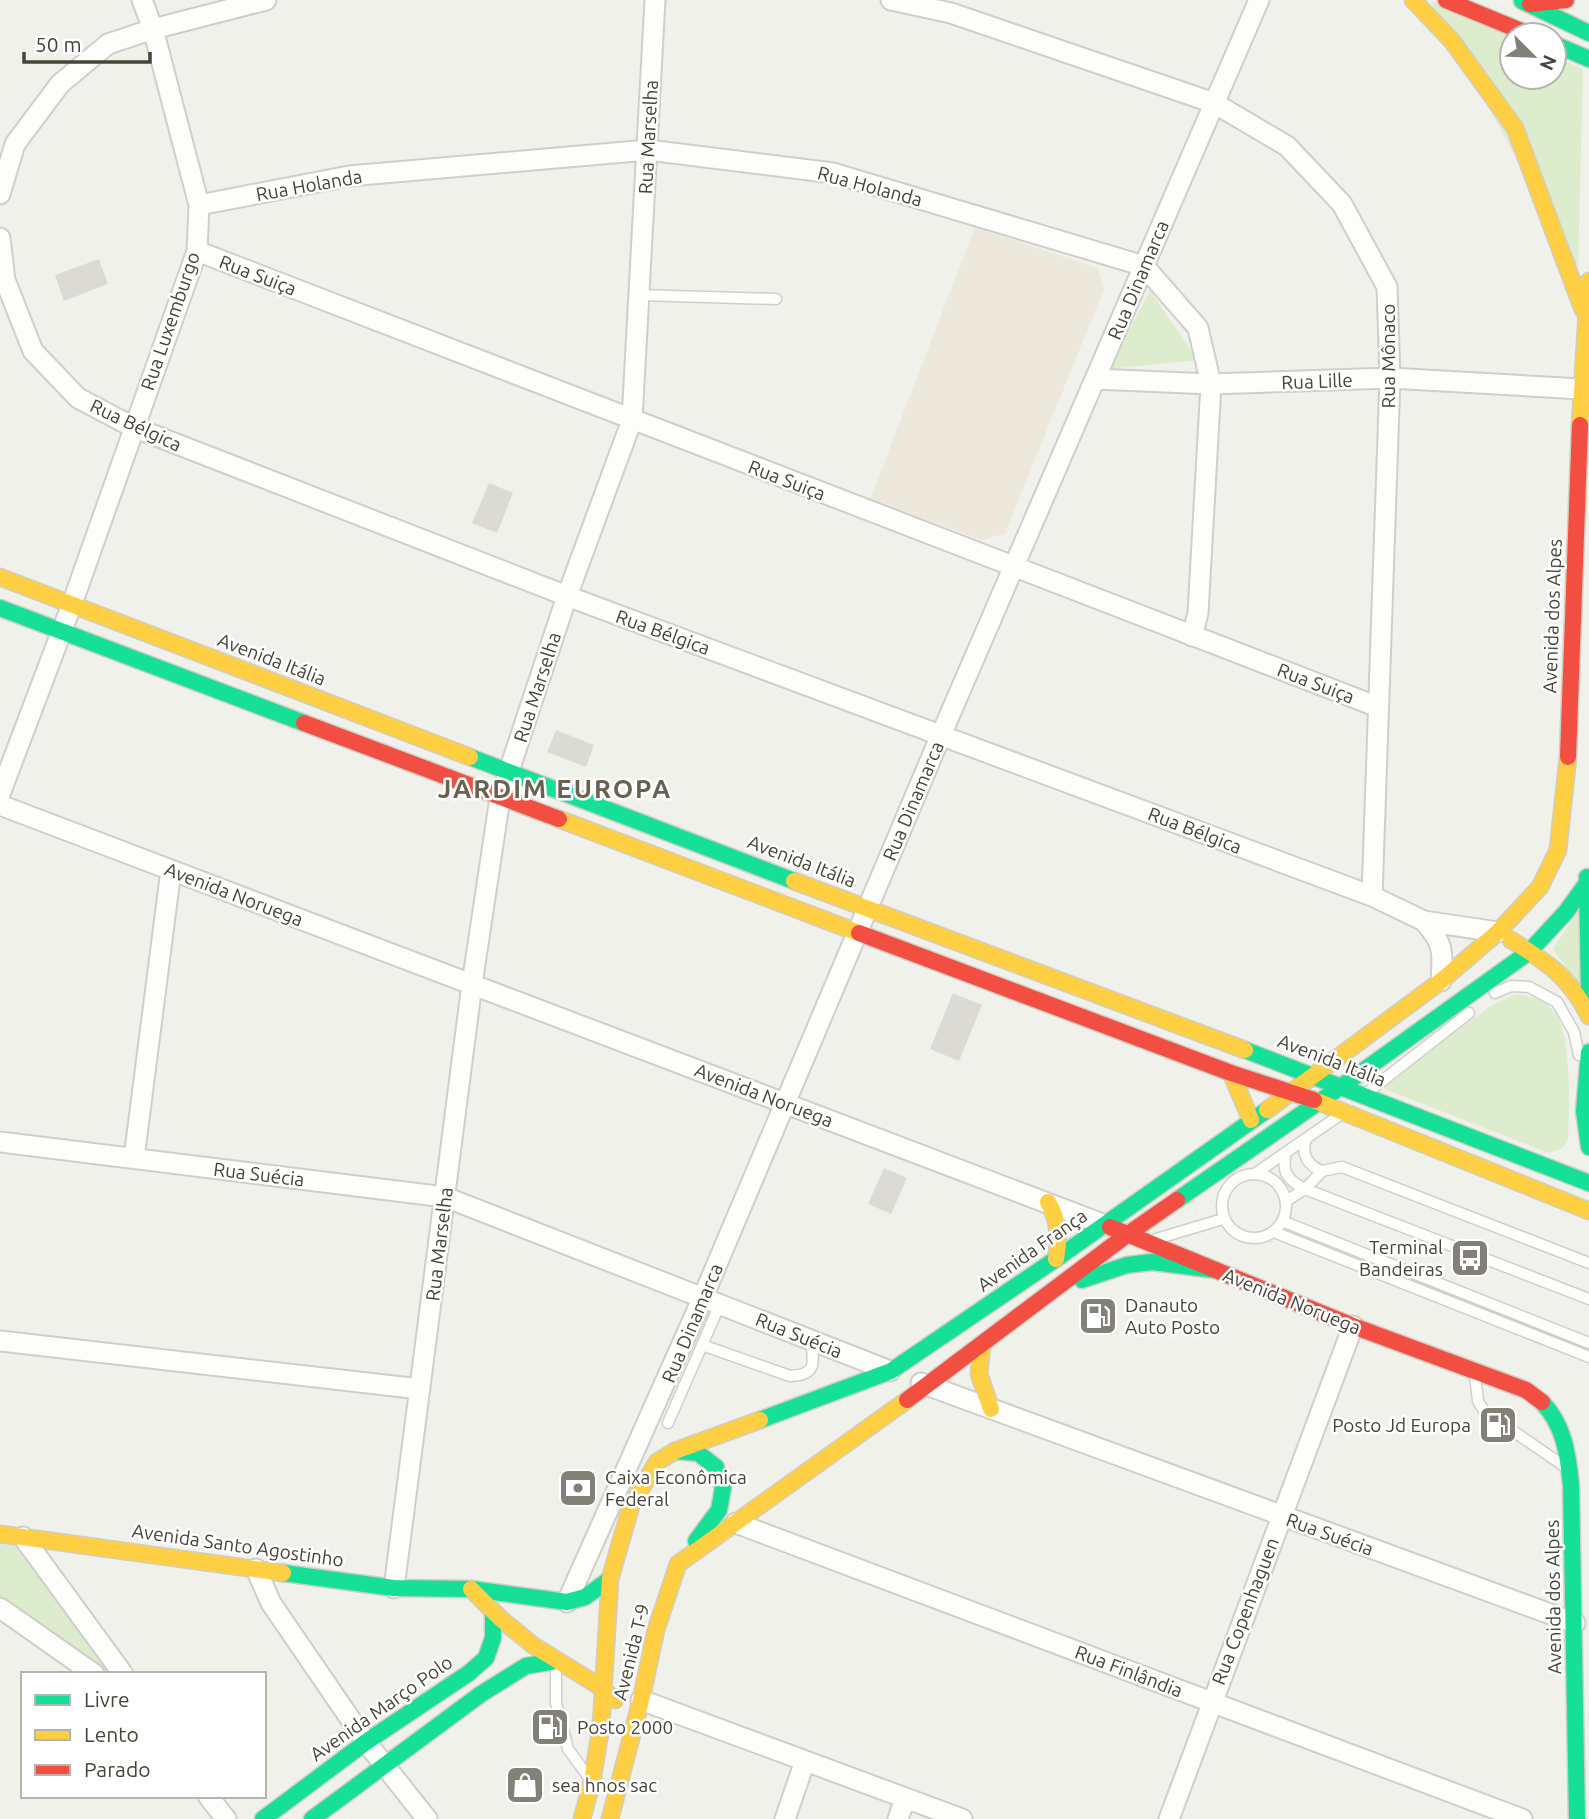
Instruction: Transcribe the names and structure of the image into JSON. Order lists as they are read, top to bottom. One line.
{"streets":{"main road":["Avenida dos Alpes","Avenida Itália","Avenida Noruega","Avenida França","Avenida Santo Agostinho","Avenida T-9","Avenida Março Polo"],"street":["Rua Marselha","Rua Holanda","Rua Suiça","Rua Dinamarca","Rua Luxemburgo","Rua Mônaco","Rua Lille","Rua Bélgica","Rua Suécia","Rua Copenhaguen","Rua Finlândia"]},"crossings":[["Rua Marselha","Rua Holanda"],["Rua Marselha","Rua Suiça"],["Rua Marselha","Rua Bélgica"],["Rua Marselha","Avenida Itália"],["Rua Marselha","Avenida Noruega"],["Rua Marselha","Rua Suécia"],["Rua Marselha","Avenida Santo Agostinho"],["Rua Holanda","Rua Dinamarca"],["Rua Holanda","Rua Luxemburgo"],["Rua Suiça","Rua Dinamarca"],["Rua Suiça","Rua Luxemburgo"],["Rua Suiça","Rua Mônaco"],["Rua Dinamarca","Rua Mônaco"],["Rua Dinamarca","Rua Lille"],["Rua Dinamarca","Rua Bélgica"],["Rua Dinamarca","Avenida Itália"],["Rua Dinamarca","Avenida Noruega"],["Rua Dinamarca","Rua Suécia"],["Rua Dinamarca","Avenida Santo Agostinho"],["Rua Luxemburgo","Rua Bélgica"],["Rua Luxemburgo","Avenida Itália"],["Rua Mônaco","Rua Lille"],["Rua Mônaco","Rua Bélgica"],["Rua Lille","Avenida dos Alpes"],["Rua Bélgica","Avenida dos Alpes"],["Rua Bélgica","Avenida França"],["Avenida dos Alpes","Avenida Noruega"],["Avenida dos Alpes","Rua Suécia"],["Avenida dos Alpes","Avenida França"],["Avenida Itália","Avenida França"],["Avenida Noruega","Avenida França"],["Avenida Noruega","Rua Copenhaguen"],["Rua Suécia","Avenida França"],["Rua Suécia","Rua Copenhaguen"],["Avenida França","Avenida Santo Agostinho"],["Avenida França","Avenida T-9"],["Avenida Santo Agostinho","Avenida T-9"],["Rua Copenhaguen","Rua Finlândia"]],"districts":["JARDIM EUROPA"],"places":{"bus stop":["Terminal Bandeiras"],"fuel station":["Danauto Auto Posto","Posto Jd Europa","Posto 2000"],"bank":["Caixa Econômica Federal"],"shop":["sea hnos sac"]},"legend":["Livre","Lento","Parado"],"scale_bar":"50 m","north":"bottom right"}
